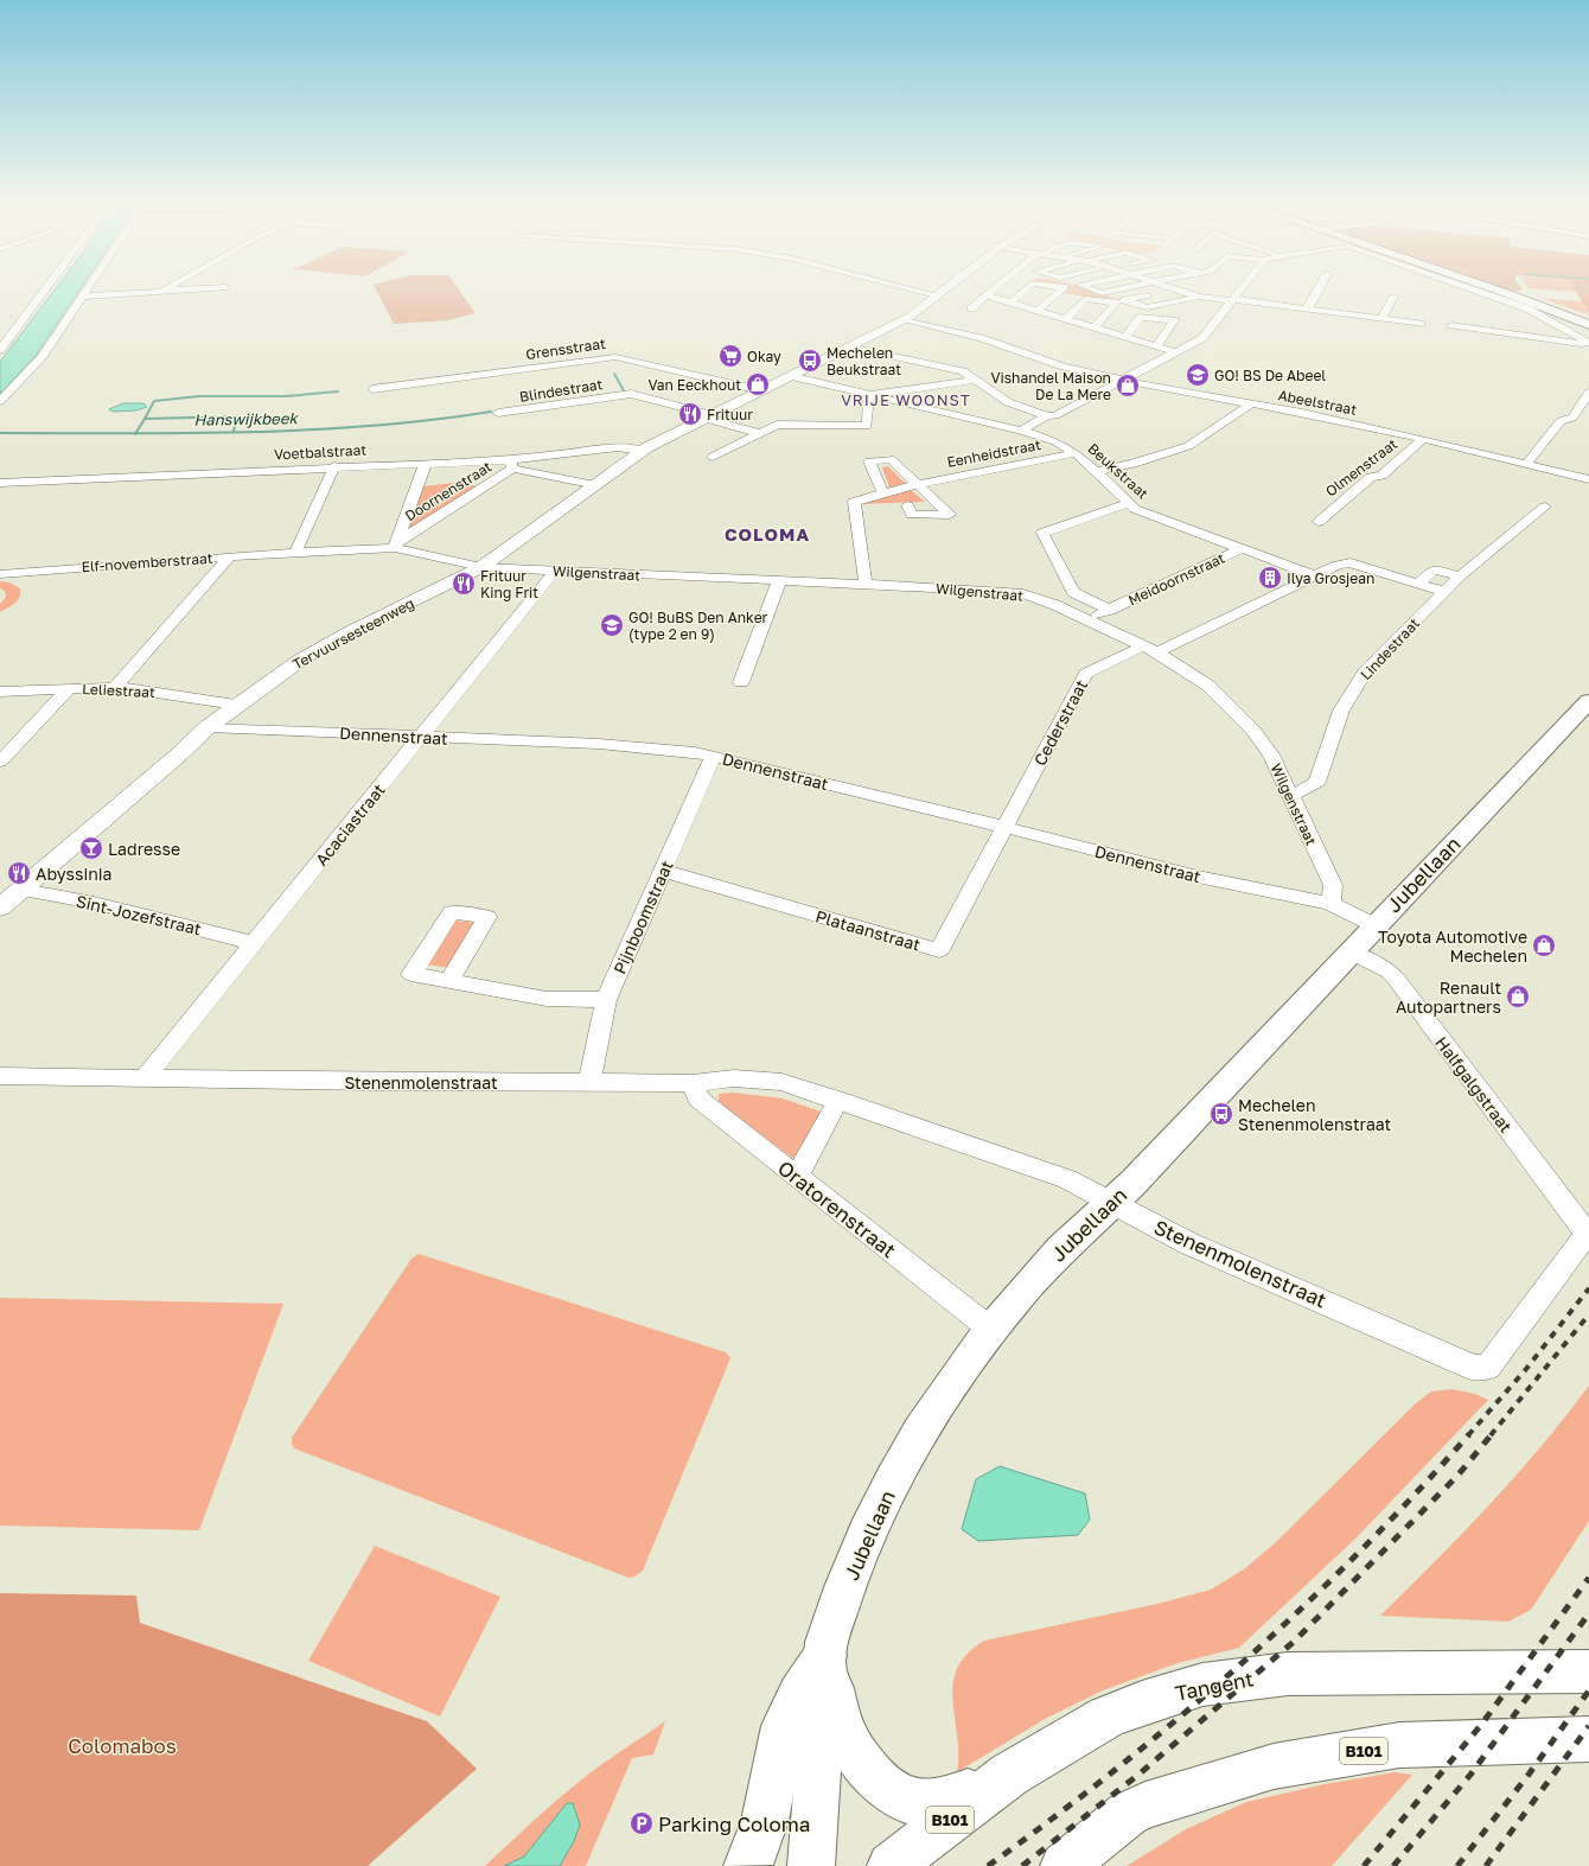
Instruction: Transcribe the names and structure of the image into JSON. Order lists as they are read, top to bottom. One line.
{"streets":{"main road":["Jubellaan","Tangent","B101"],"street":["Grensstraat","Blindestraat","Abeelstraat","Voetbalstraat","Eenheidstraat","Olmenstraat","Beukstraat","Doornenstraat","Elf-novemberstraat","Wilgenstraat","Meidoornstraat","Tervuursesteenweg","Lindestraat","Leliestraat","Cederstraat","Dennenstraat","Acaciastraat","Sint-Jozefstraat","Pijnboomstraat","Plataanstraat","Stenenmolenstraat","Halfgalgstraat","Oratorenstraat"]},"crossings":[["Grensstraat","Tervuursesteenweg"],["Blindestraat","Tervuursesteenweg"],["Abeelstraat","Olmenstraat"],["Abeelstraat","Tervuursesteenweg"],["Voetbalstraat","Doornenstraat"],["Voetbalstraat","Tervuursesteenweg"],["Eenheidstraat","Beukstraat"],["Beukstraat","Meidoornstraat"],["Beukstraat","Tervuursesteenweg"],["Doornenstraat","Elf-novemberstraat"],["Doornenstraat","Wilgenstraat"],["Elf-novemberstraat","Wilgenstraat"],["Wilgenstraat","Meidoornstraat"],["Wilgenstraat","Tervuursesteenweg"],["Wilgenstraat","Lindestraat"],["Wilgenstraat","Cederstraat"],["Wilgenstraat","Dennenstraat"],["Wilgenstraat","Acaciastraat"],["Tervuursesteenweg","Leliestraat"],["Tervuursesteenweg","Dennenstraat"],["Tervuursesteenweg","Sint-Jozefstraat"],["Cederstraat","Dennenstraat"],["Cederstraat","Plataanstraat"],["Dennenstraat","Acaciastraat"],["Dennenstraat","Pijnboomstraat"],["Dennenstraat","Plataanstraat"],["Acaciastraat","Sint-Jozefstraat"],["Acaciastraat","Stenenmolenstraat"],["Jubellaan","Stenenmolenstraat"],["Jubellaan","Halfgalgstraat"],["Jubellaan","Oratorenstraat"],["Pijnboomstraat","Plataanstraat"],["Pijnboomstraat","Stenenmolenstraat"],["Stenenmolenstraat","Halfgalgstraat"],["Stenenmolenstraat","Oratorenstraat"]],"districts":["VRIJE WOONST","COLOMA"],"water":["Hanswijkbeek"],"parks":["Colomabos"],"places":{"supermarket":["Okay"],"bus stop":["Mechelen Beukstraat","Mechelen Stenenmolenstraat"],"school or university":["GO! BS De Abeel","GO! BuBS Den Anker (type 2 en 9)"],"shop":["Van Eeckhout","Vishandel Maison De La Mere","Toyota Automotive Mechelen","Renault Autopartners"],"restaurant":["Frituur","Frituur King Frit","Abyssinia"],"building":["Ilya Grosjean"],"bar":["Ladresse"],"parking":["Parking Coloma"]}}
